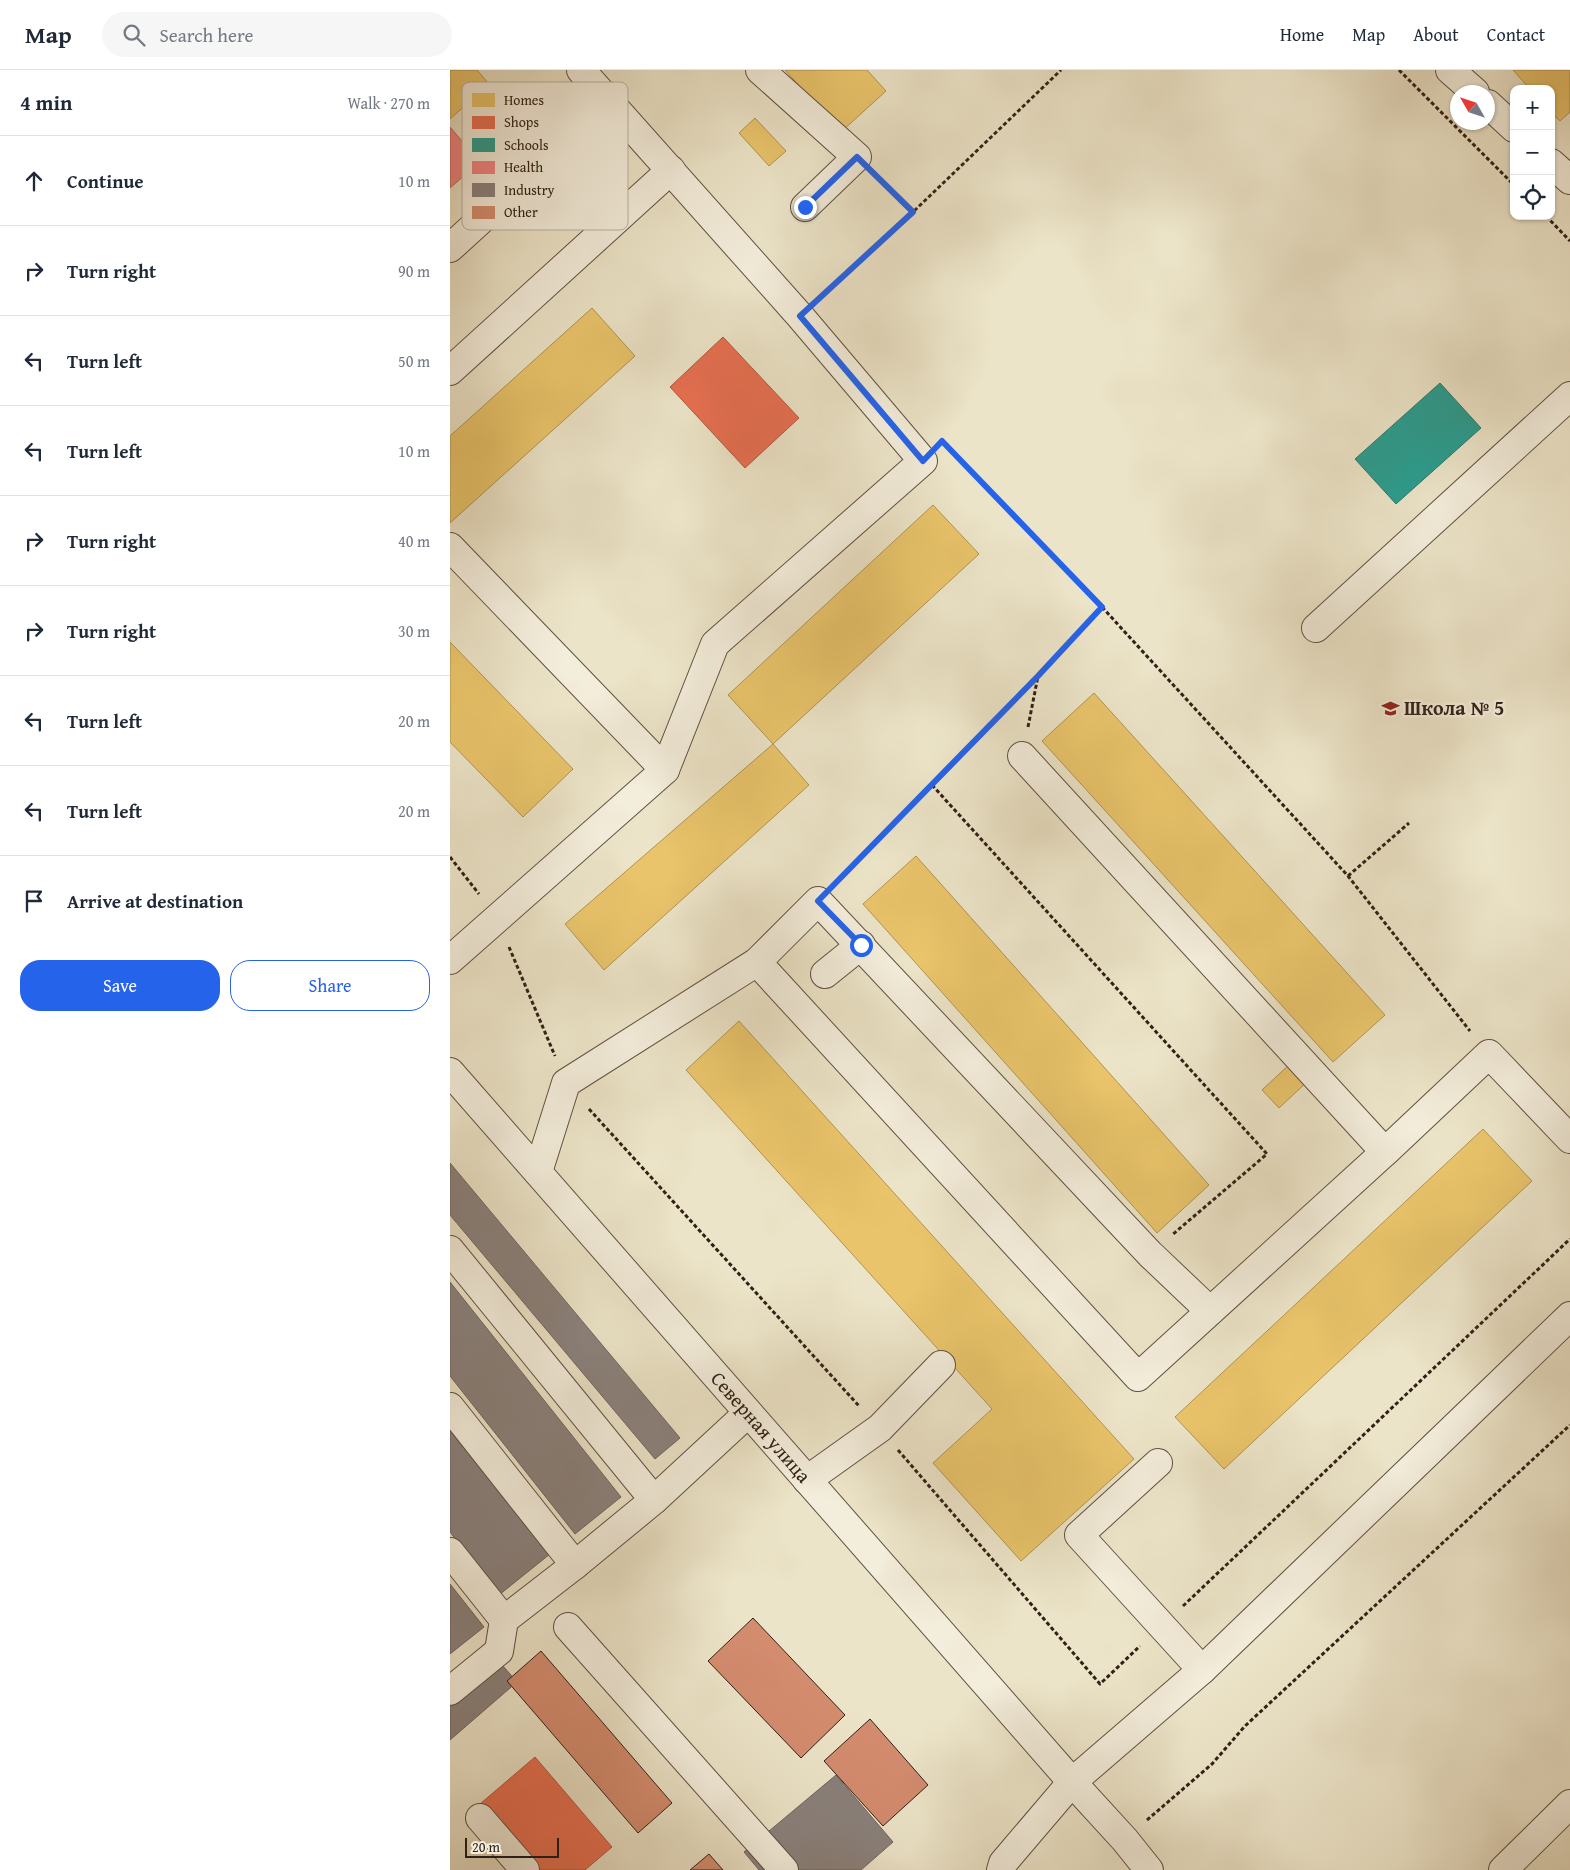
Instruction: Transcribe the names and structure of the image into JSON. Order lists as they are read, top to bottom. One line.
{"streets":{"street":["Северная улица"]},"places":{"school or university":["Школа № 5"]},"legend":["Homes","Shops","Schools","Health","Industry","Other"],"scale_bar":"20 m","north":"top left","page":{"header":"Map","search":"Search here","nav":["Home","Map","About","Contact"],"heading":["4 min","Walk · 270 m"],"map_buttons":["+","−"],"list":[["Continue","10 m"],["Turn right","90 m"],["Turn left","50 m"],["Turn left","10 m"],["Turn right","40 m"],["Turn right","30 m"],["Turn left","20 m"],["Turn left","20 m"],"Arrive at destination"],"buttons":["Save","Share"],"scale":"20 m"}}
